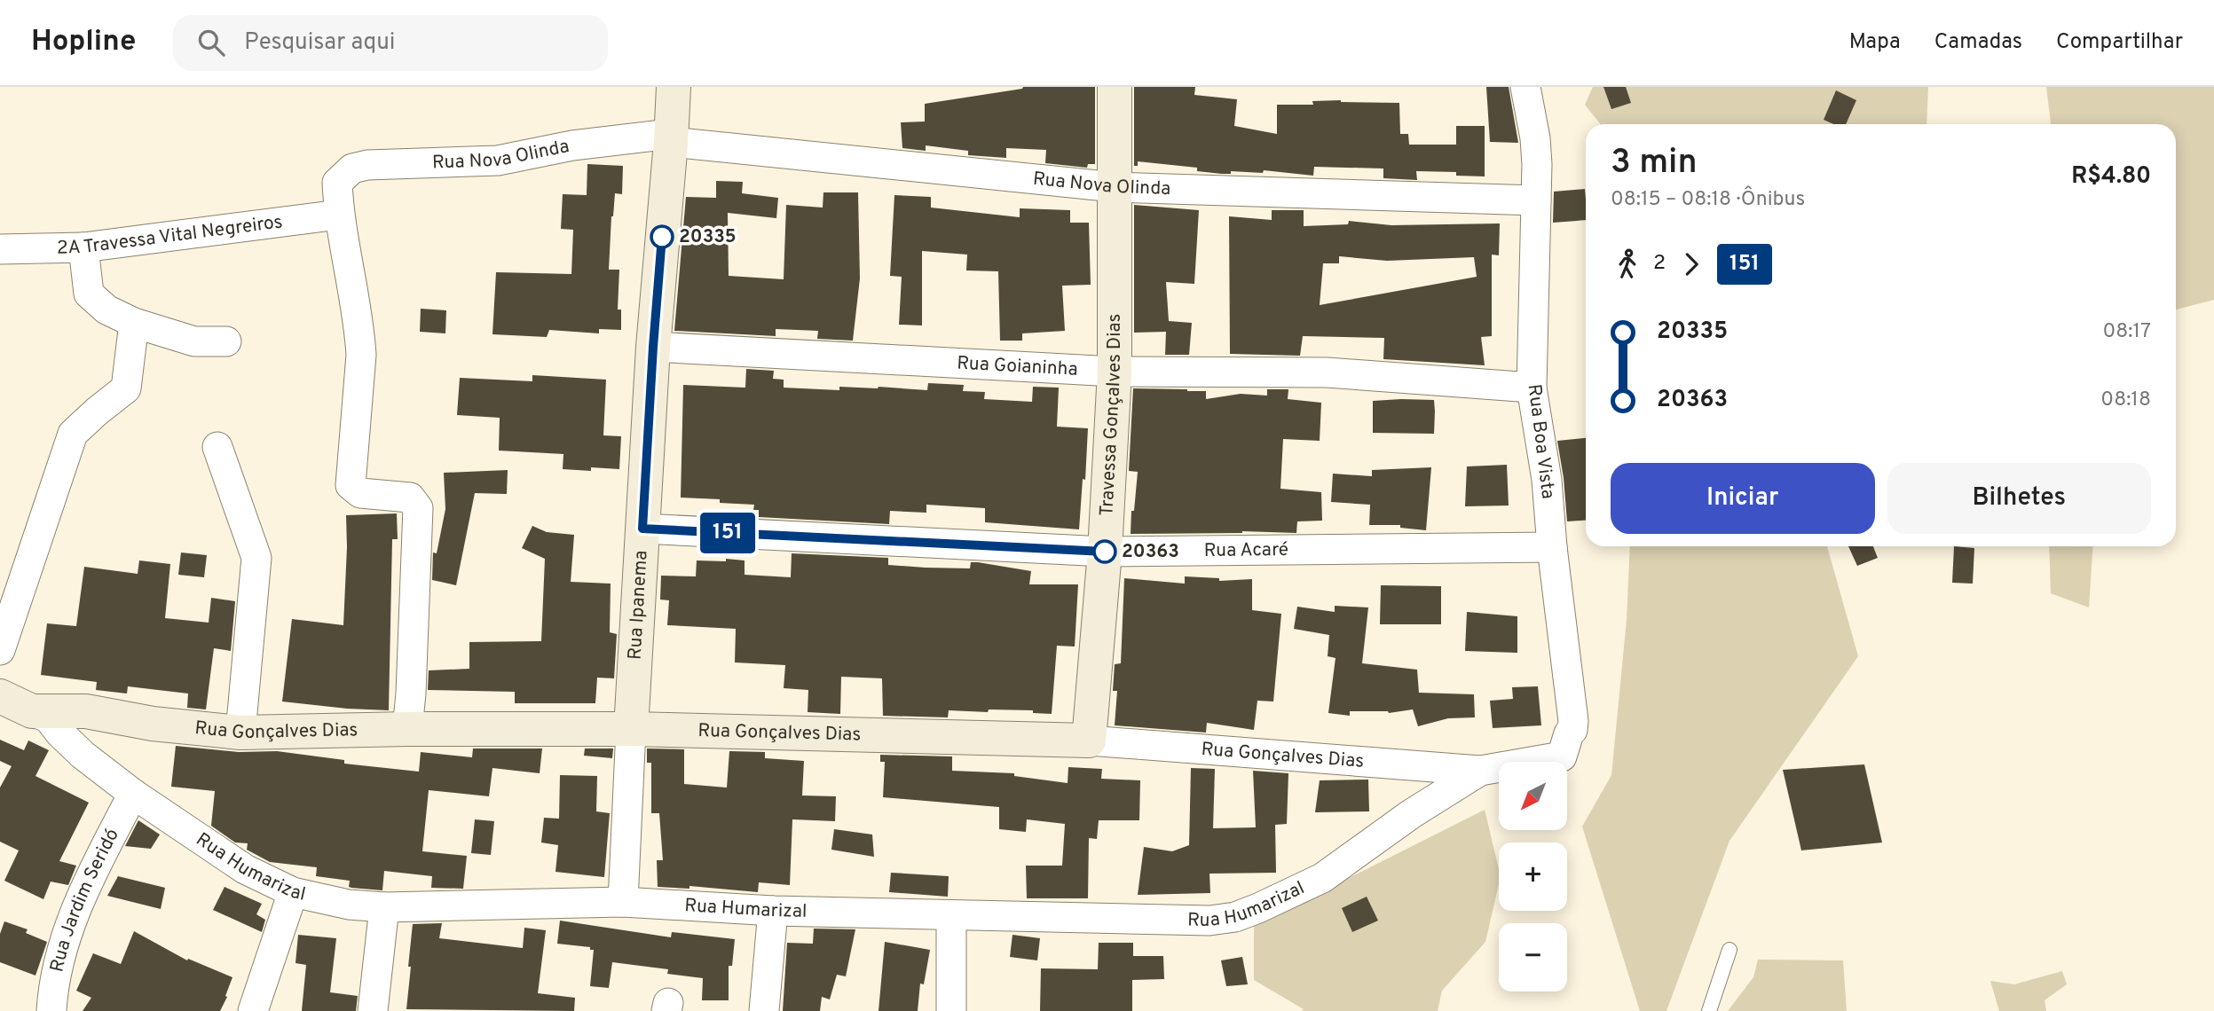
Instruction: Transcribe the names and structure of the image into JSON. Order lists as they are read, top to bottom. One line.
{"streets":{"street":["Rua Nova Olinda","2A Travessa Vital Negreiros","Rua Goianinha","Travessa Gonçalves Dias","Rua Boa Vista","Rua Acaré","Rua Ipanema","Rua Gonçalves Dias","Rua Humarizal","Rua Jardim Seridó"]},"crossings":[["Rua Nova Olinda","2A Travessa Vital Negreiros"],["Rua Nova Olinda","Travessa Gonçalves Dias"],["Rua Nova Olinda","Rua Boa Vista"],["Rua Nova Olinda","Rua Ipanema"],["Rua Goianinha","Travessa Gonçalves Dias"],["Rua Goianinha","Rua Boa Vista"],["Rua Goianinha","Rua Ipanema"],["Travessa Gonçalves Dias","Rua Acaré"],["Travessa Gonçalves Dias","Rua Gonçalves Dias"],["Rua Boa Vista","Rua Acaré"],["Rua Boa Vista","Rua Gonçalves Dias"],["Rua Acaré","Rua Ipanema"],["Rua Ipanema","Rua Gonçalves Dias"],["Rua Ipanema","Rua Humarizal"],["Rua Gonçalves Dias","Rua Humarizal"],["Rua Humarizal","Rua Jardim Seridó"]],"places":["20335","20363"],"lines":["bus line 151"],"north":"bottom left","page":{"header":"Hopline","search":"Pesquisar aqui","nav":["Mapa","Camadas","Compartilhar"],"on_map":"151","heading":["3 min","08:15 – 08:18 · Ônibus","R$4.80"],"legs":["2","151"],"list":[{"name":"20335","value":"08:17"},{"name":"20363","value":"08:18"}],"buttons":["Iniciar","Bilhetes"],"map_buttons":["+","−"]}}
